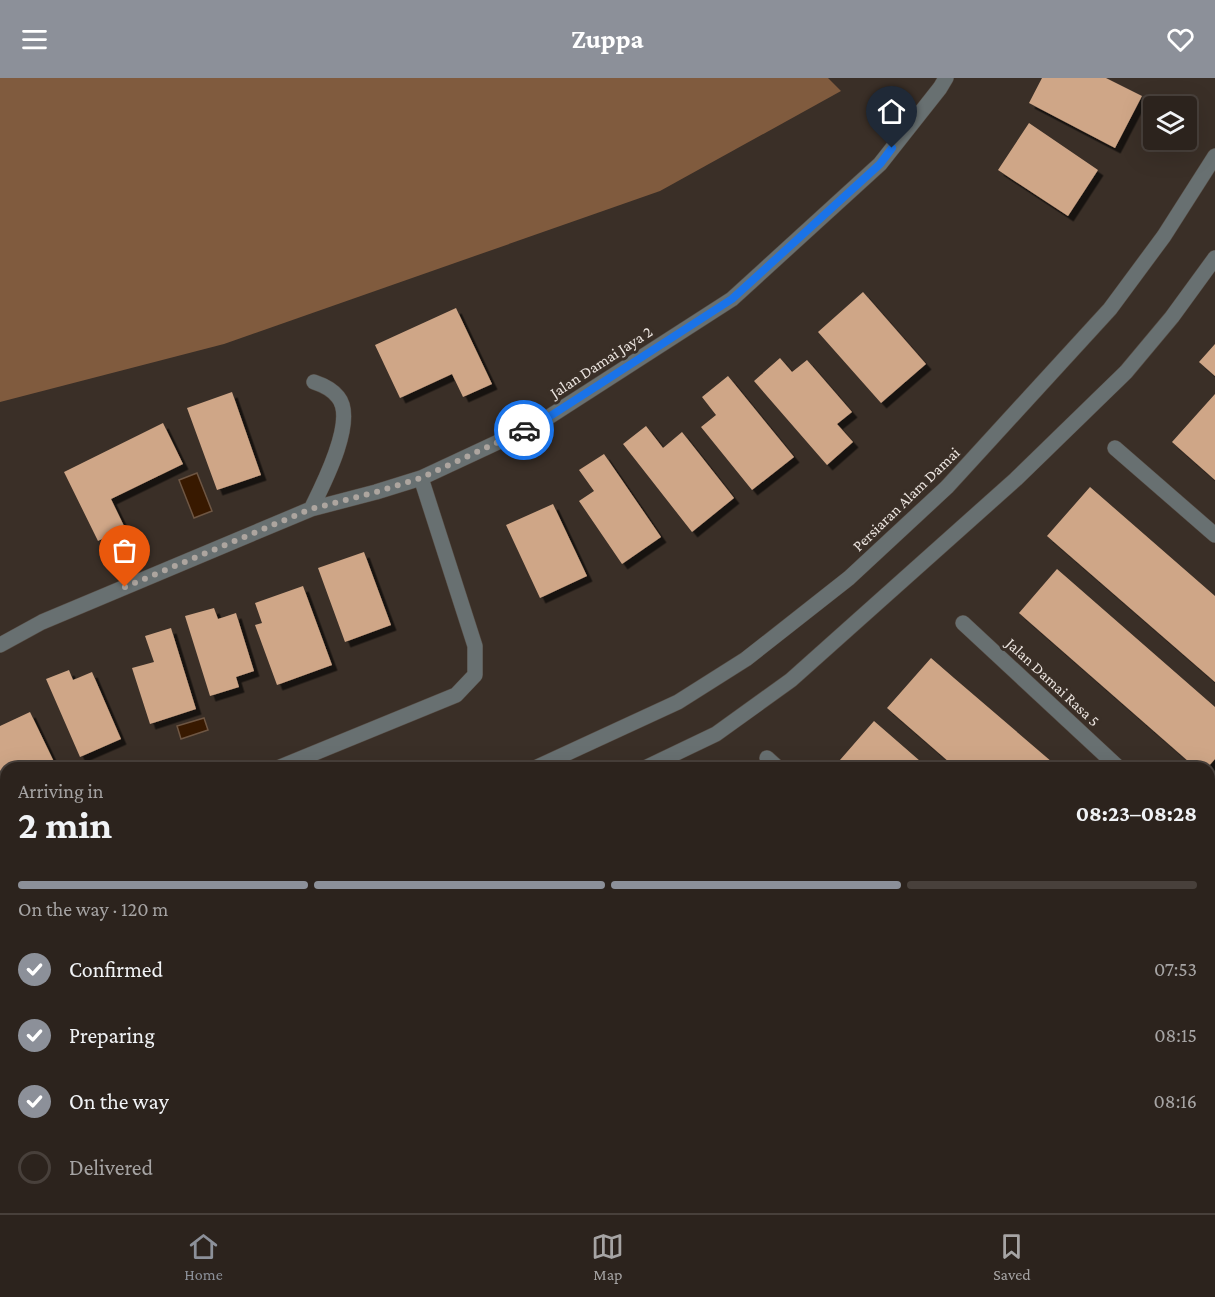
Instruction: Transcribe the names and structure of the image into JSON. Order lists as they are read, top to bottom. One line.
{"streets":{"street":["Jalan Damai Jaya 2","Persiaran Alam Damai","Jalan Damai Rasa 5"]},"page":{"header":"Zuppa","heading":["2 min","Arriving in","08:23–08:28"],"bar":"On the way · 120 m","list":[["Confirmed","07:53"],["Preparing","08:15"],["On the way","08:16"],"Delivered"],"tabs":["Home","Map","Saved"]}}
